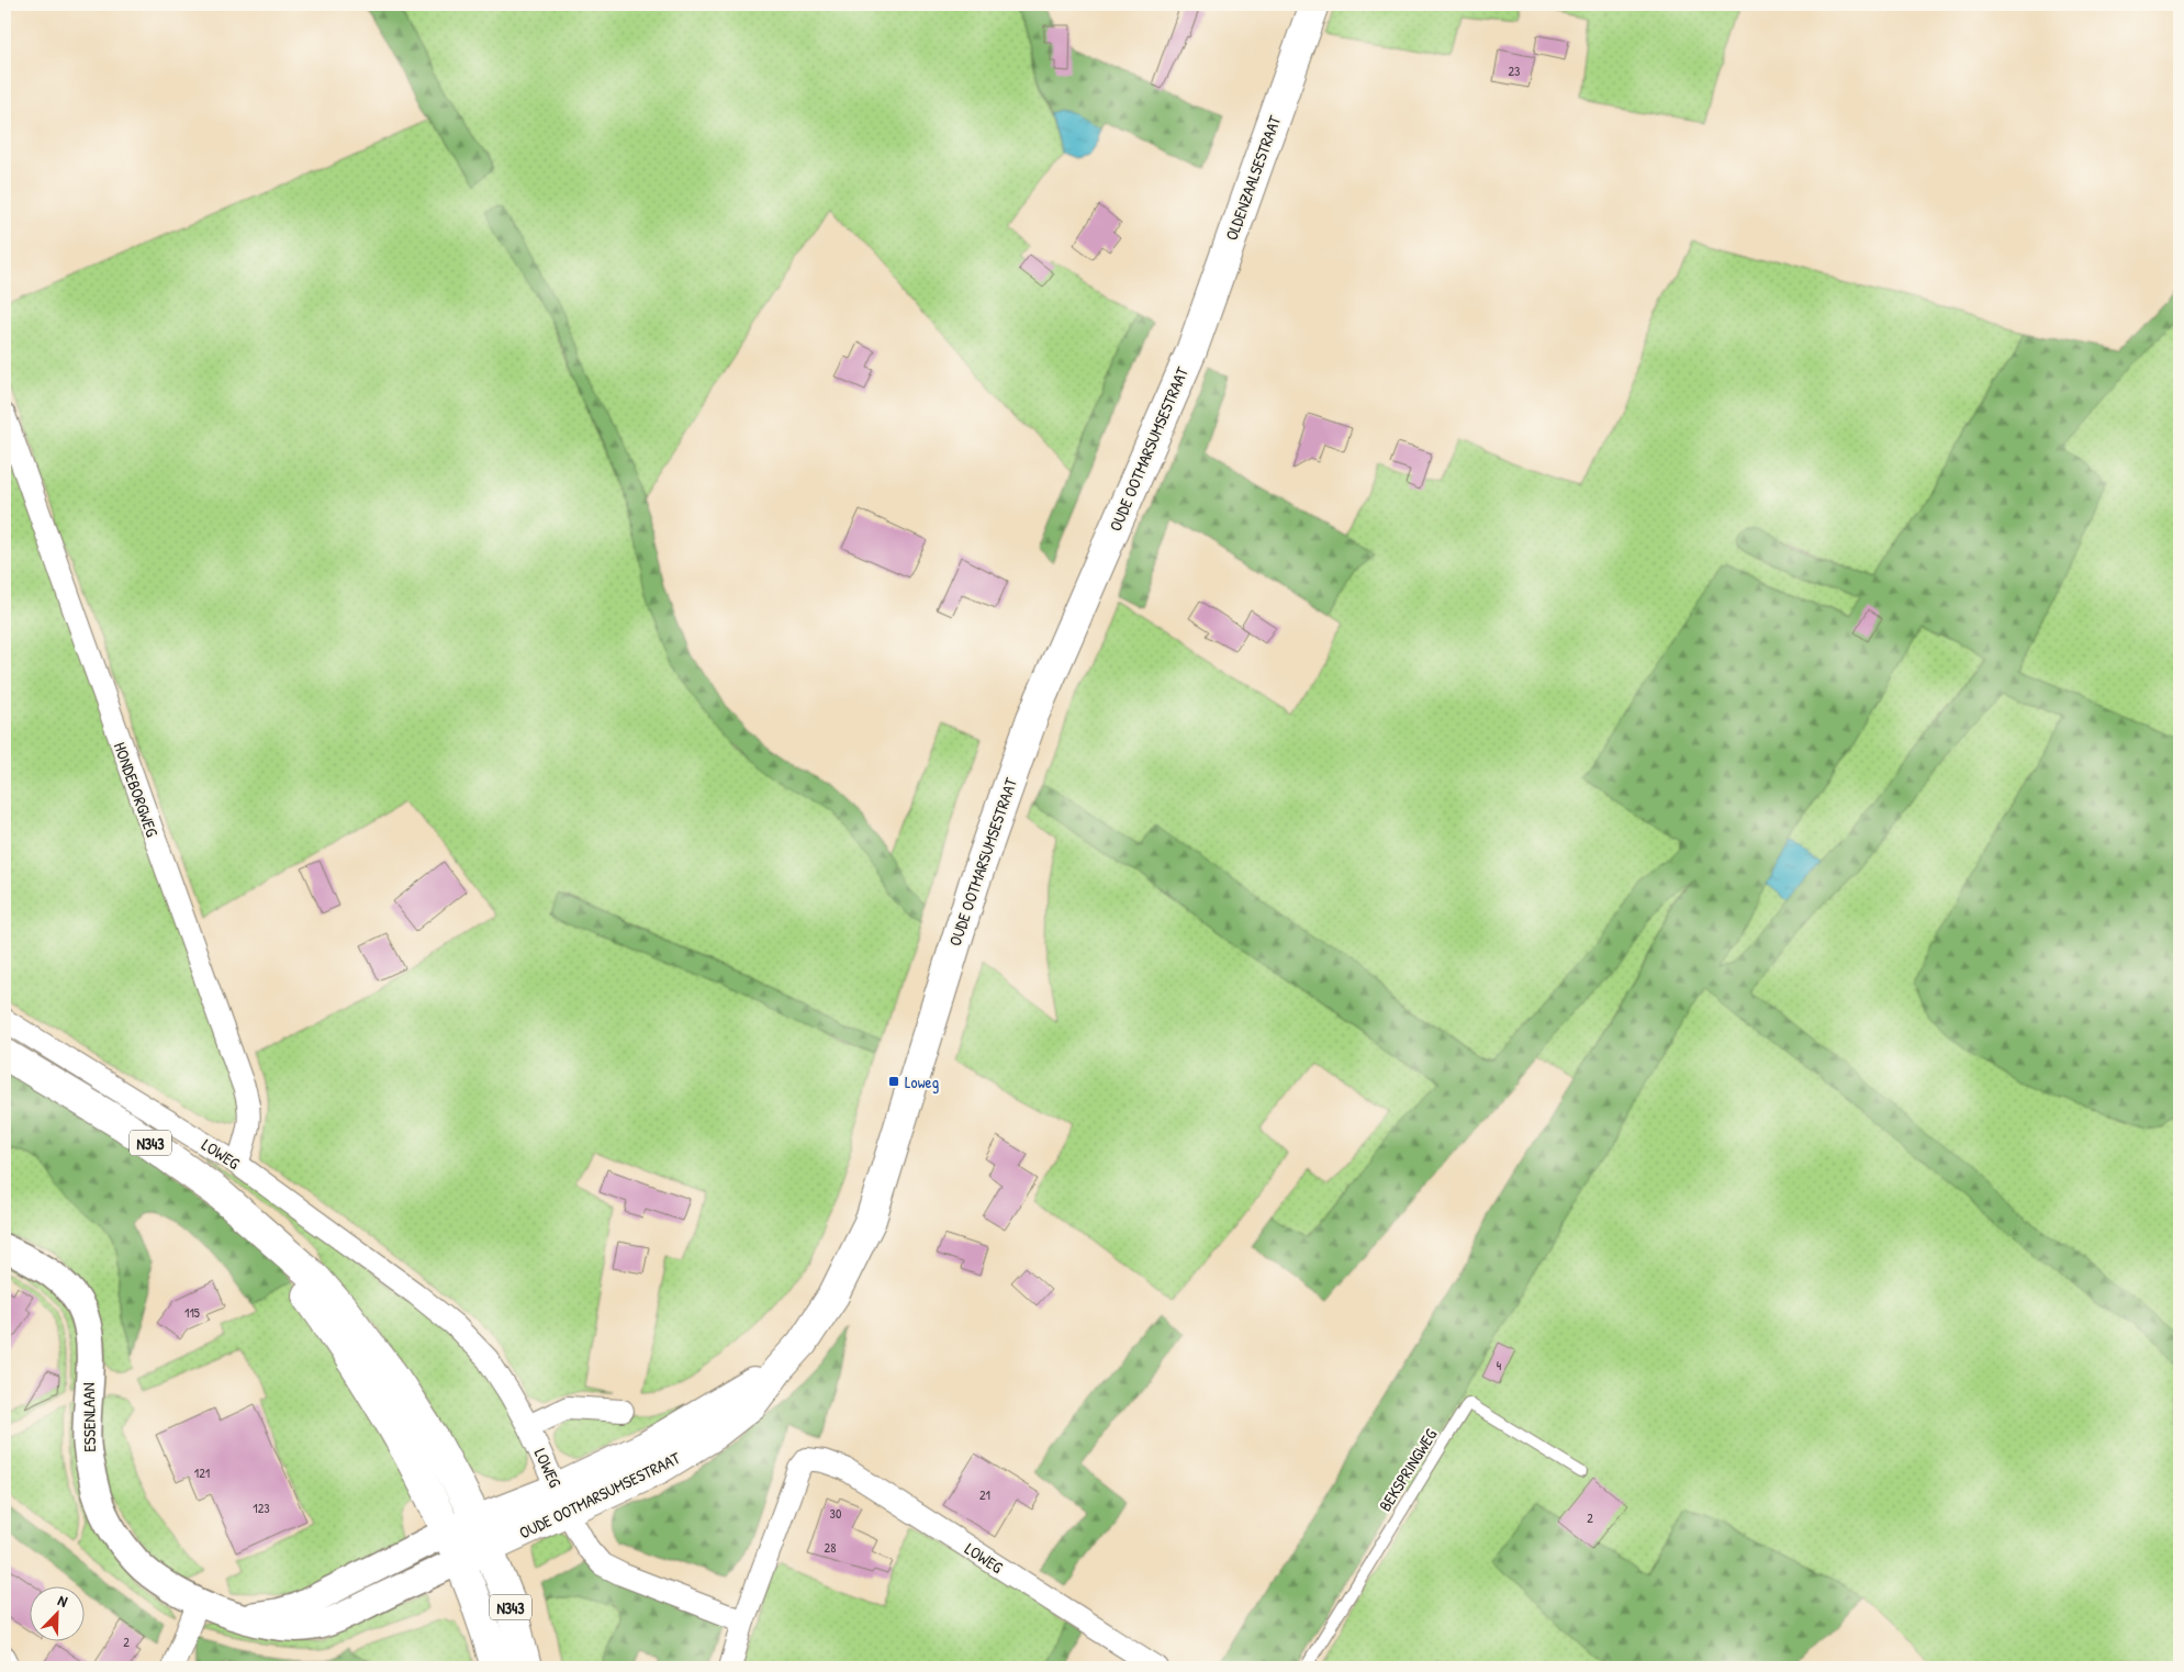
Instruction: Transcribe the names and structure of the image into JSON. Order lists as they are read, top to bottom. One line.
{"streets":{"main road":["OLDENZAALSESTRAAT","OUDE OOTMARSUMSESTRAAT","N343"],"street":["HONDEBORGWEG","LOWEG","ESSENLAAN"],"lane":["BEKSPRINGWEG"]},"crossings":[["OLDENZAALSESTRAAT","OUDE OOTMARSUMSESTRAAT"],["OUDE OOTMARSUMSESTRAAT","N343"],["OUDE OOTMARSUMSESTRAAT","LOWEG"],["OUDE OOTMARSUMSESTRAAT","ESSENLAAN"],["HONDEBORGWEG","LOWEG"],["N343","ESSENLAAN"]],"places":{"transit":["Loweg"]},"house_numbers":["23","115","4","121","21","123","30","2","28","2"],"north":"top right"}
